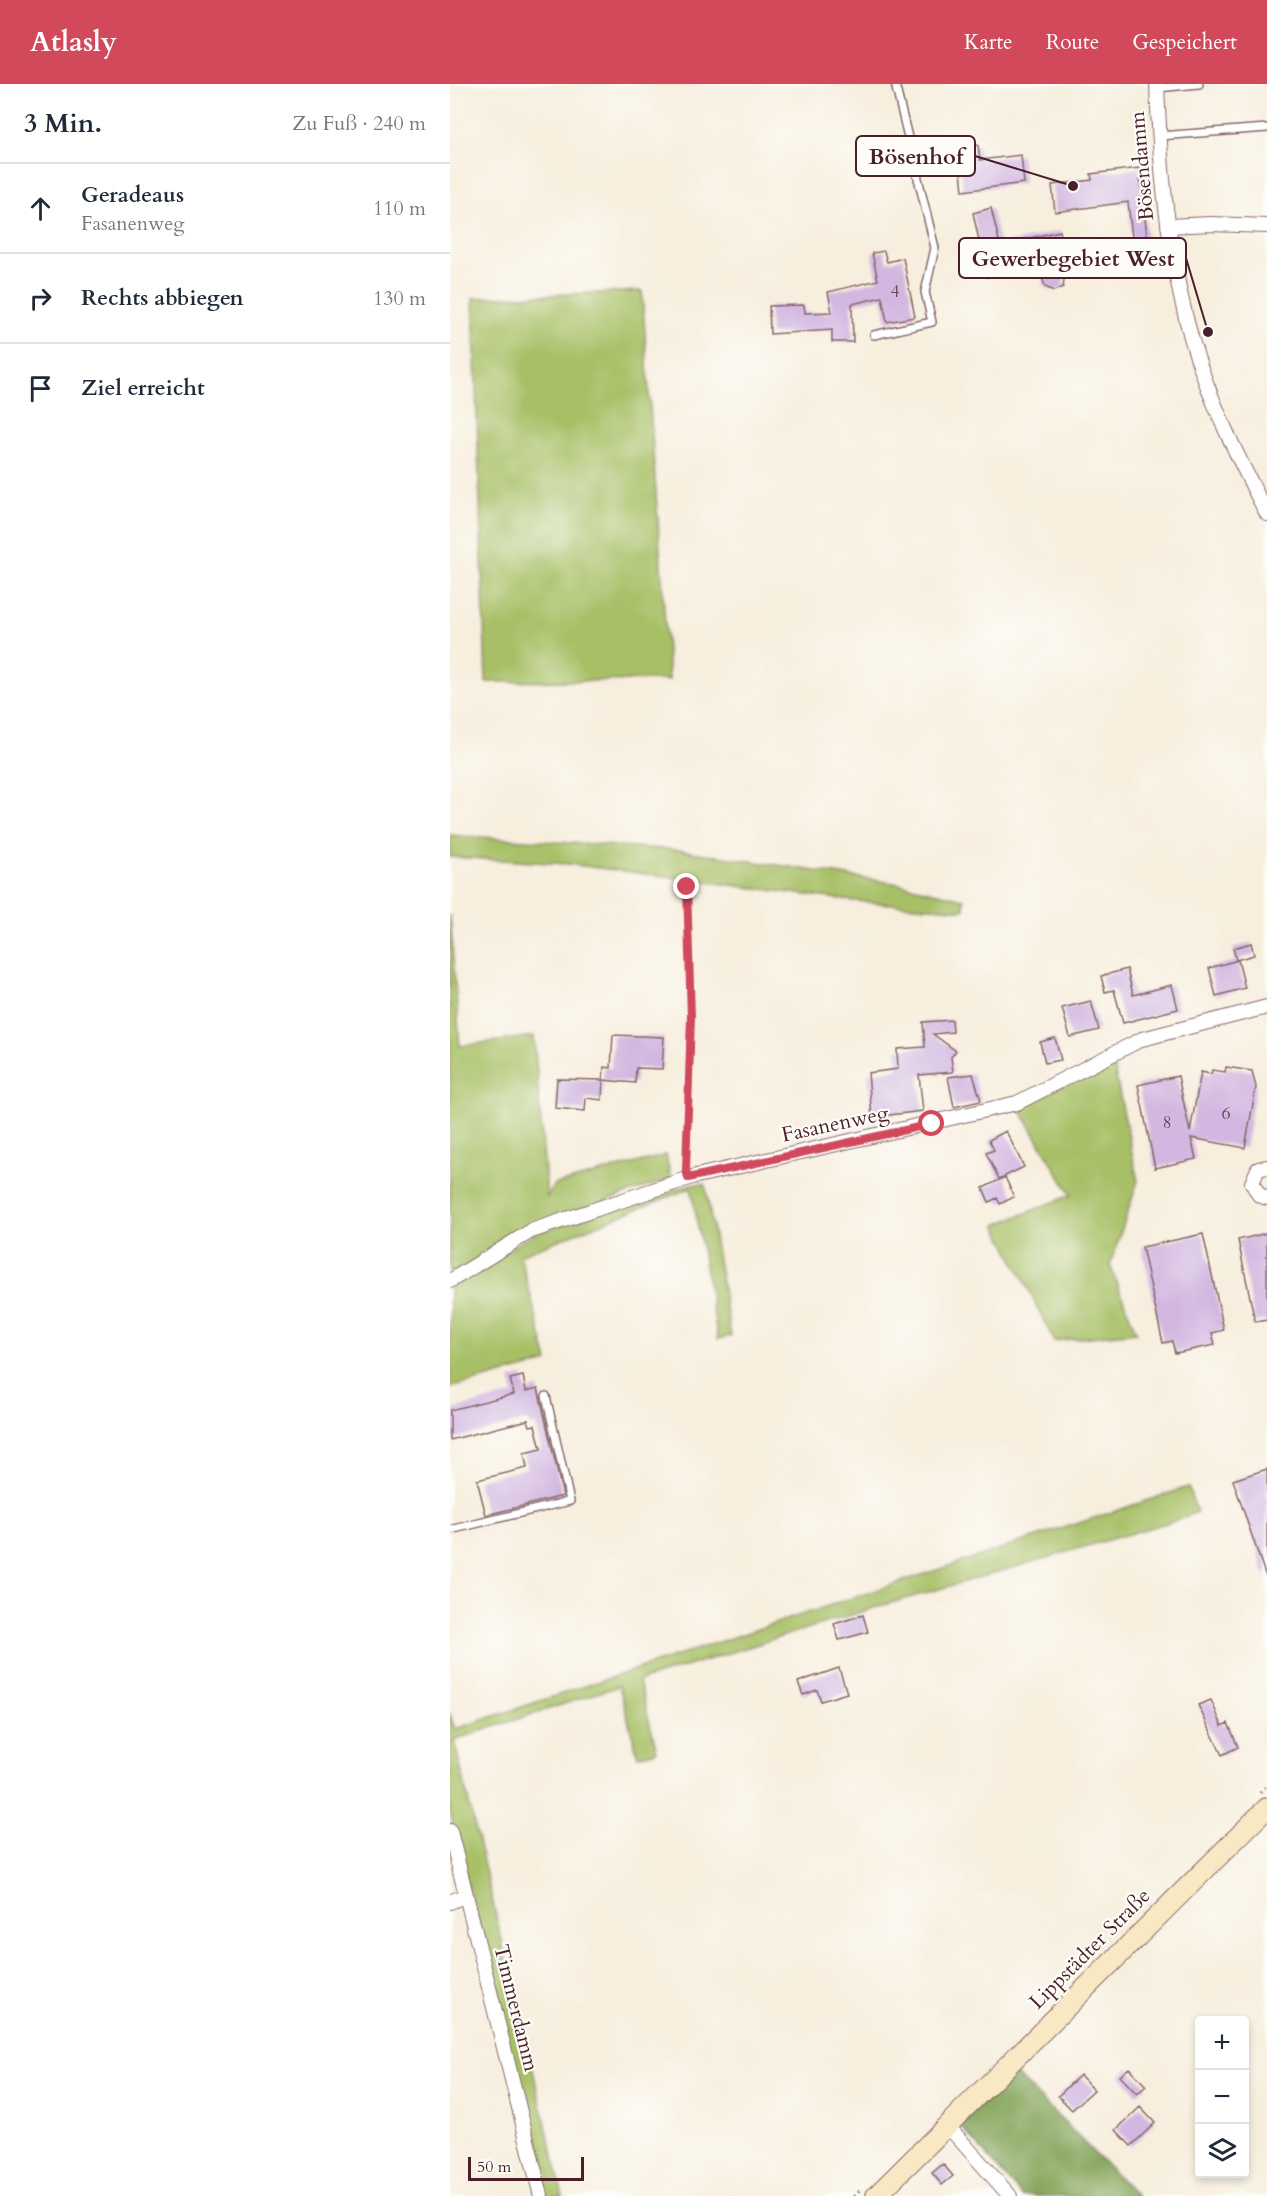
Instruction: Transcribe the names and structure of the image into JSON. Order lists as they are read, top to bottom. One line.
{"streets":{"main road":["Lippstädter Straße"],"street":["Bösendamm","Fasanenweg","Timmerdamm"]},"places":["Bösenhof","Gewerbegebiet West"],"house_numbers":["4","6","8"],"scale_bar":"50 m","page":{"header":"Atlasly","nav":["Karte","Route","Gespeichert"],"heading":["3 Min.","Zu Fuß · 240 m"],"list":[["Geradeaus","Fasanenweg","110 m"],["Rechts abbiegen","130 m"],"Ziel erreicht"],"map_buttons":["+","−"],"scale":"50 m"}}
